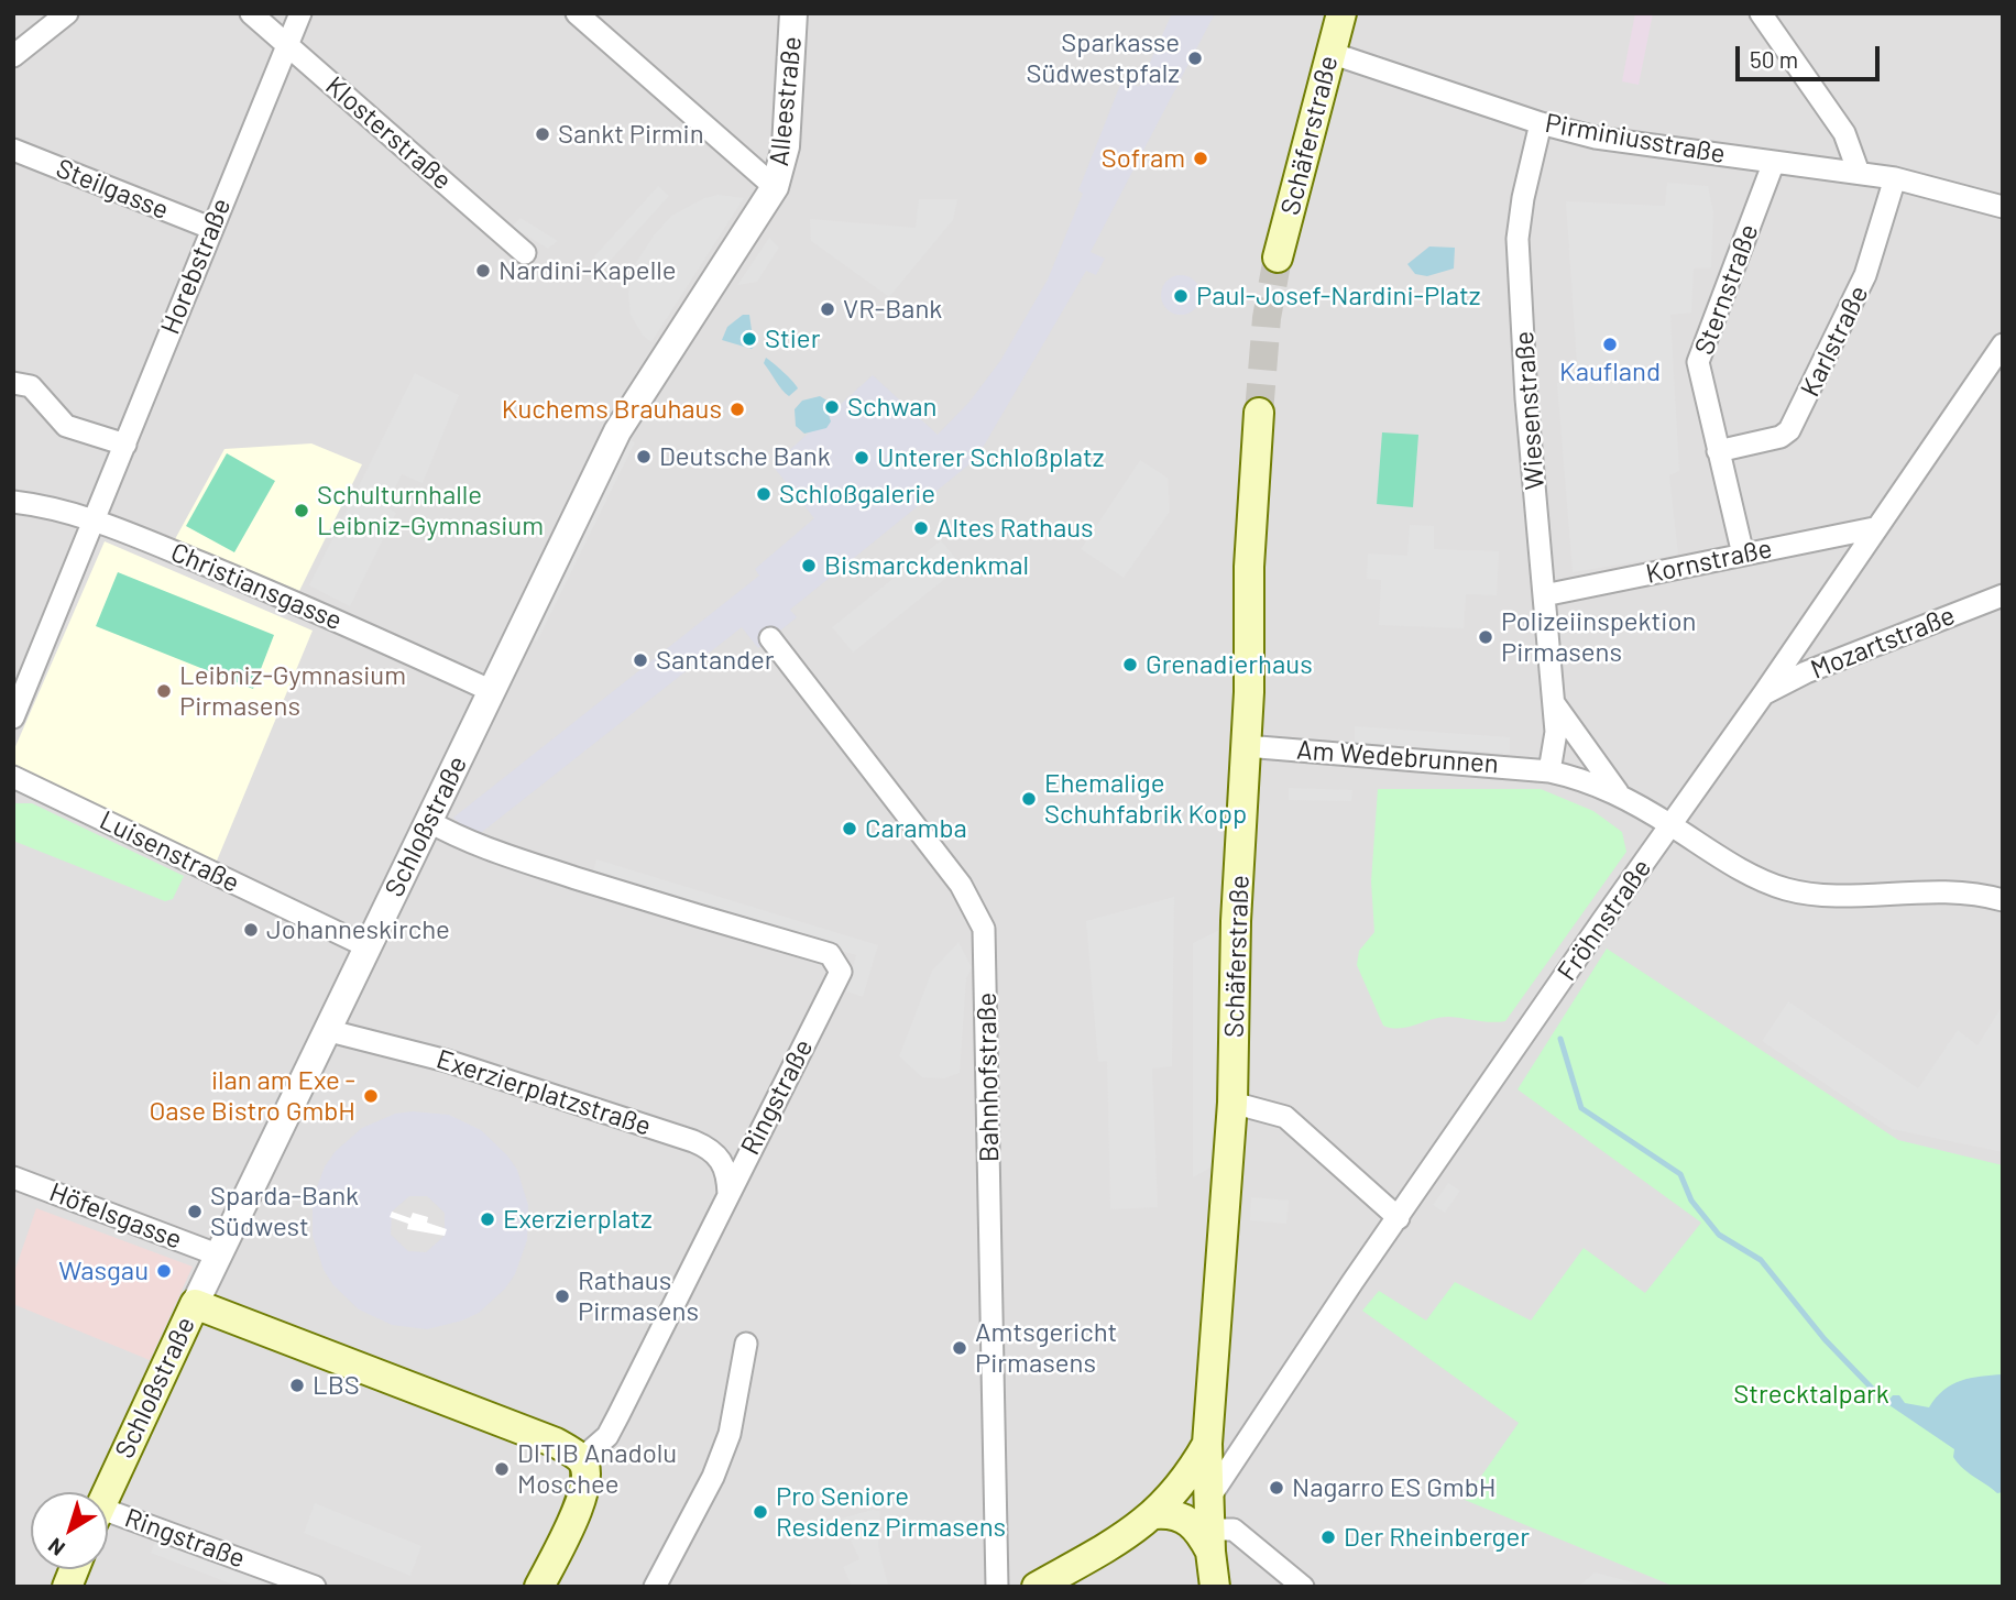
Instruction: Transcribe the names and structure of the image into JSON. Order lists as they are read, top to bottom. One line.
{"streets":{"main road":["Schäferstraße","Schloßstraße"],"street":["Alleestraße","Klosterstraße","Pirminiusstraße","Steilgasse","Horebstraße","Sternstraße","Karlstraße","Wiesenstraße","Kornstraße","Christiansgasse","Mozartstraße","Am Wedebrunnen","Luisenstraße","Fröhnstraße","Bahnhofstraße","Exerzierplatzstraße","Ringstraße","Höfelsgasse"]},"crossings":[["Alleestraße","Schloßstraße"],["Klosterstraße","Horebstraße"],["Schäferstraße","Pirminiusstraße"],["Schäferstraße","Am Wedebrunnen"],["Schäferstraße","Fröhnstraße"],["Pirminiusstraße","Sternstraße"],["Pirminiusstraße","Karlstraße"],["Pirminiusstraße","Wiesenstraße"],["Steilgasse","Horebstraße"],["Horebstraße","Christiansgasse"],["Sternstraße","Karlstraße"],["Sternstraße","Kornstraße"],["Wiesenstraße","Kornstraße"],["Wiesenstraße","Am Wedebrunnen"],["Kornstraße","Fröhnstraße"],["Christiansgasse","Schloßstraße"],["Mozartstraße","Fröhnstraße"],["Schloßstraße","Luisenstraße"],["Schloßstraße","Exerzierplatzstraße"],["Schloßstraße","Ringstraße"],["Schloßstraße","Höfelsgasse"],["Exerzierplatzstraße","Ringstraße"]],"parks":["Strecktalpark"],"places":["Sparkasse Südwestpfalz","Sankt Pirmin","Sofram","Nardini-Kapelle","Paul-Josef-Nardini-Platz","VR-Bank","Stier","Kaufland","Schwan","Kuchems Brauhaus","Deutsche Bank","Unterer Schloßplatz","Schloßgalerie","Schulturnhalle Leibniz-Gymnasium","Altes Rathaus","Bismarckdenkmal","Polizeiinspektion Pirmasens","Santander","Grenadierhaus","Leibniz-Gymnasium Pirmasens","Ehemalige Schuhfabrik Kopp","Caramba","Johanneskirche","ilan am Exe - Oase Bistro GmbH","Sparda-Bank Südwest","Exerzierplatz","Wasgau","Rathaus Pirmasens","Amtsgericht Pirmasens","LBS","DITIB Anadolu Moschee","Nagarro ES GmbH","Pro Seniore Residenz Pirmasens","Der Rheinberger"],"scale_bar":"50 m","north":"bottom left"}
